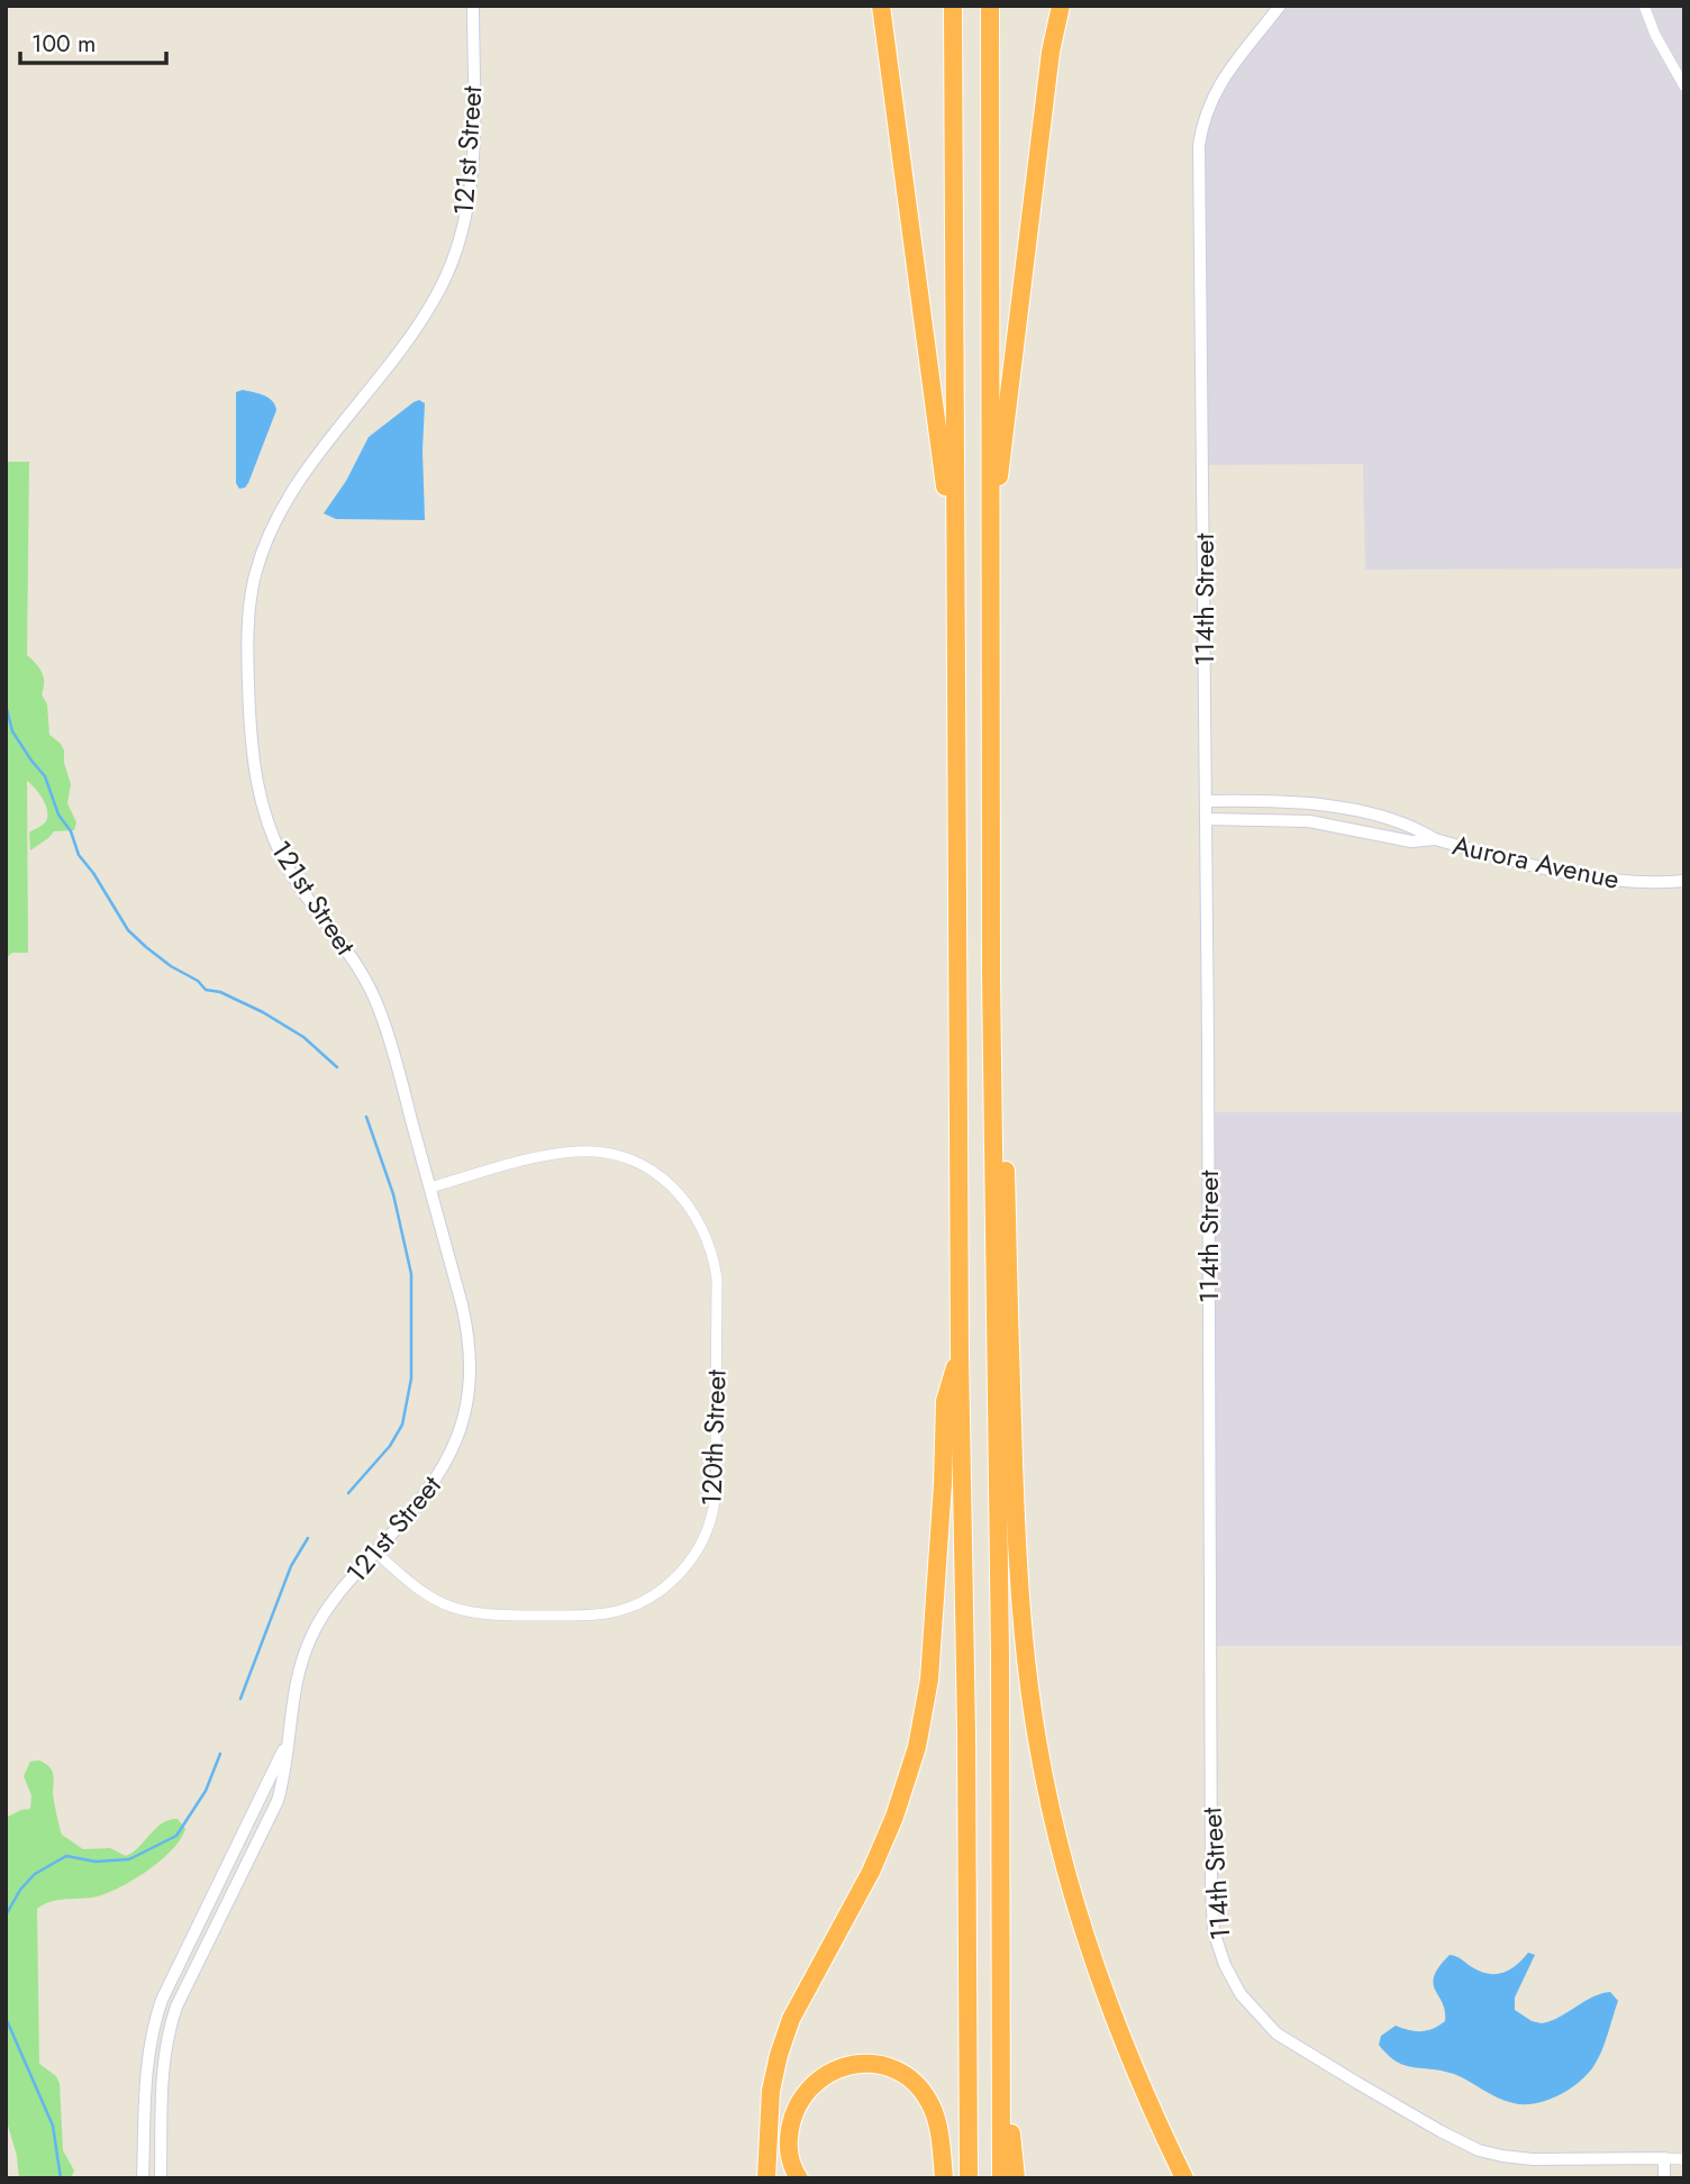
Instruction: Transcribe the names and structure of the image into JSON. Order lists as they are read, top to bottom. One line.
{"streets":{"street":["121st Street","114th Street","Aurora Avenue","120th Street"]},"crossings":[["121st Street","120th Street"],["114th Street","Aurora Avenue"]],"scale_bar":"100 m"}
